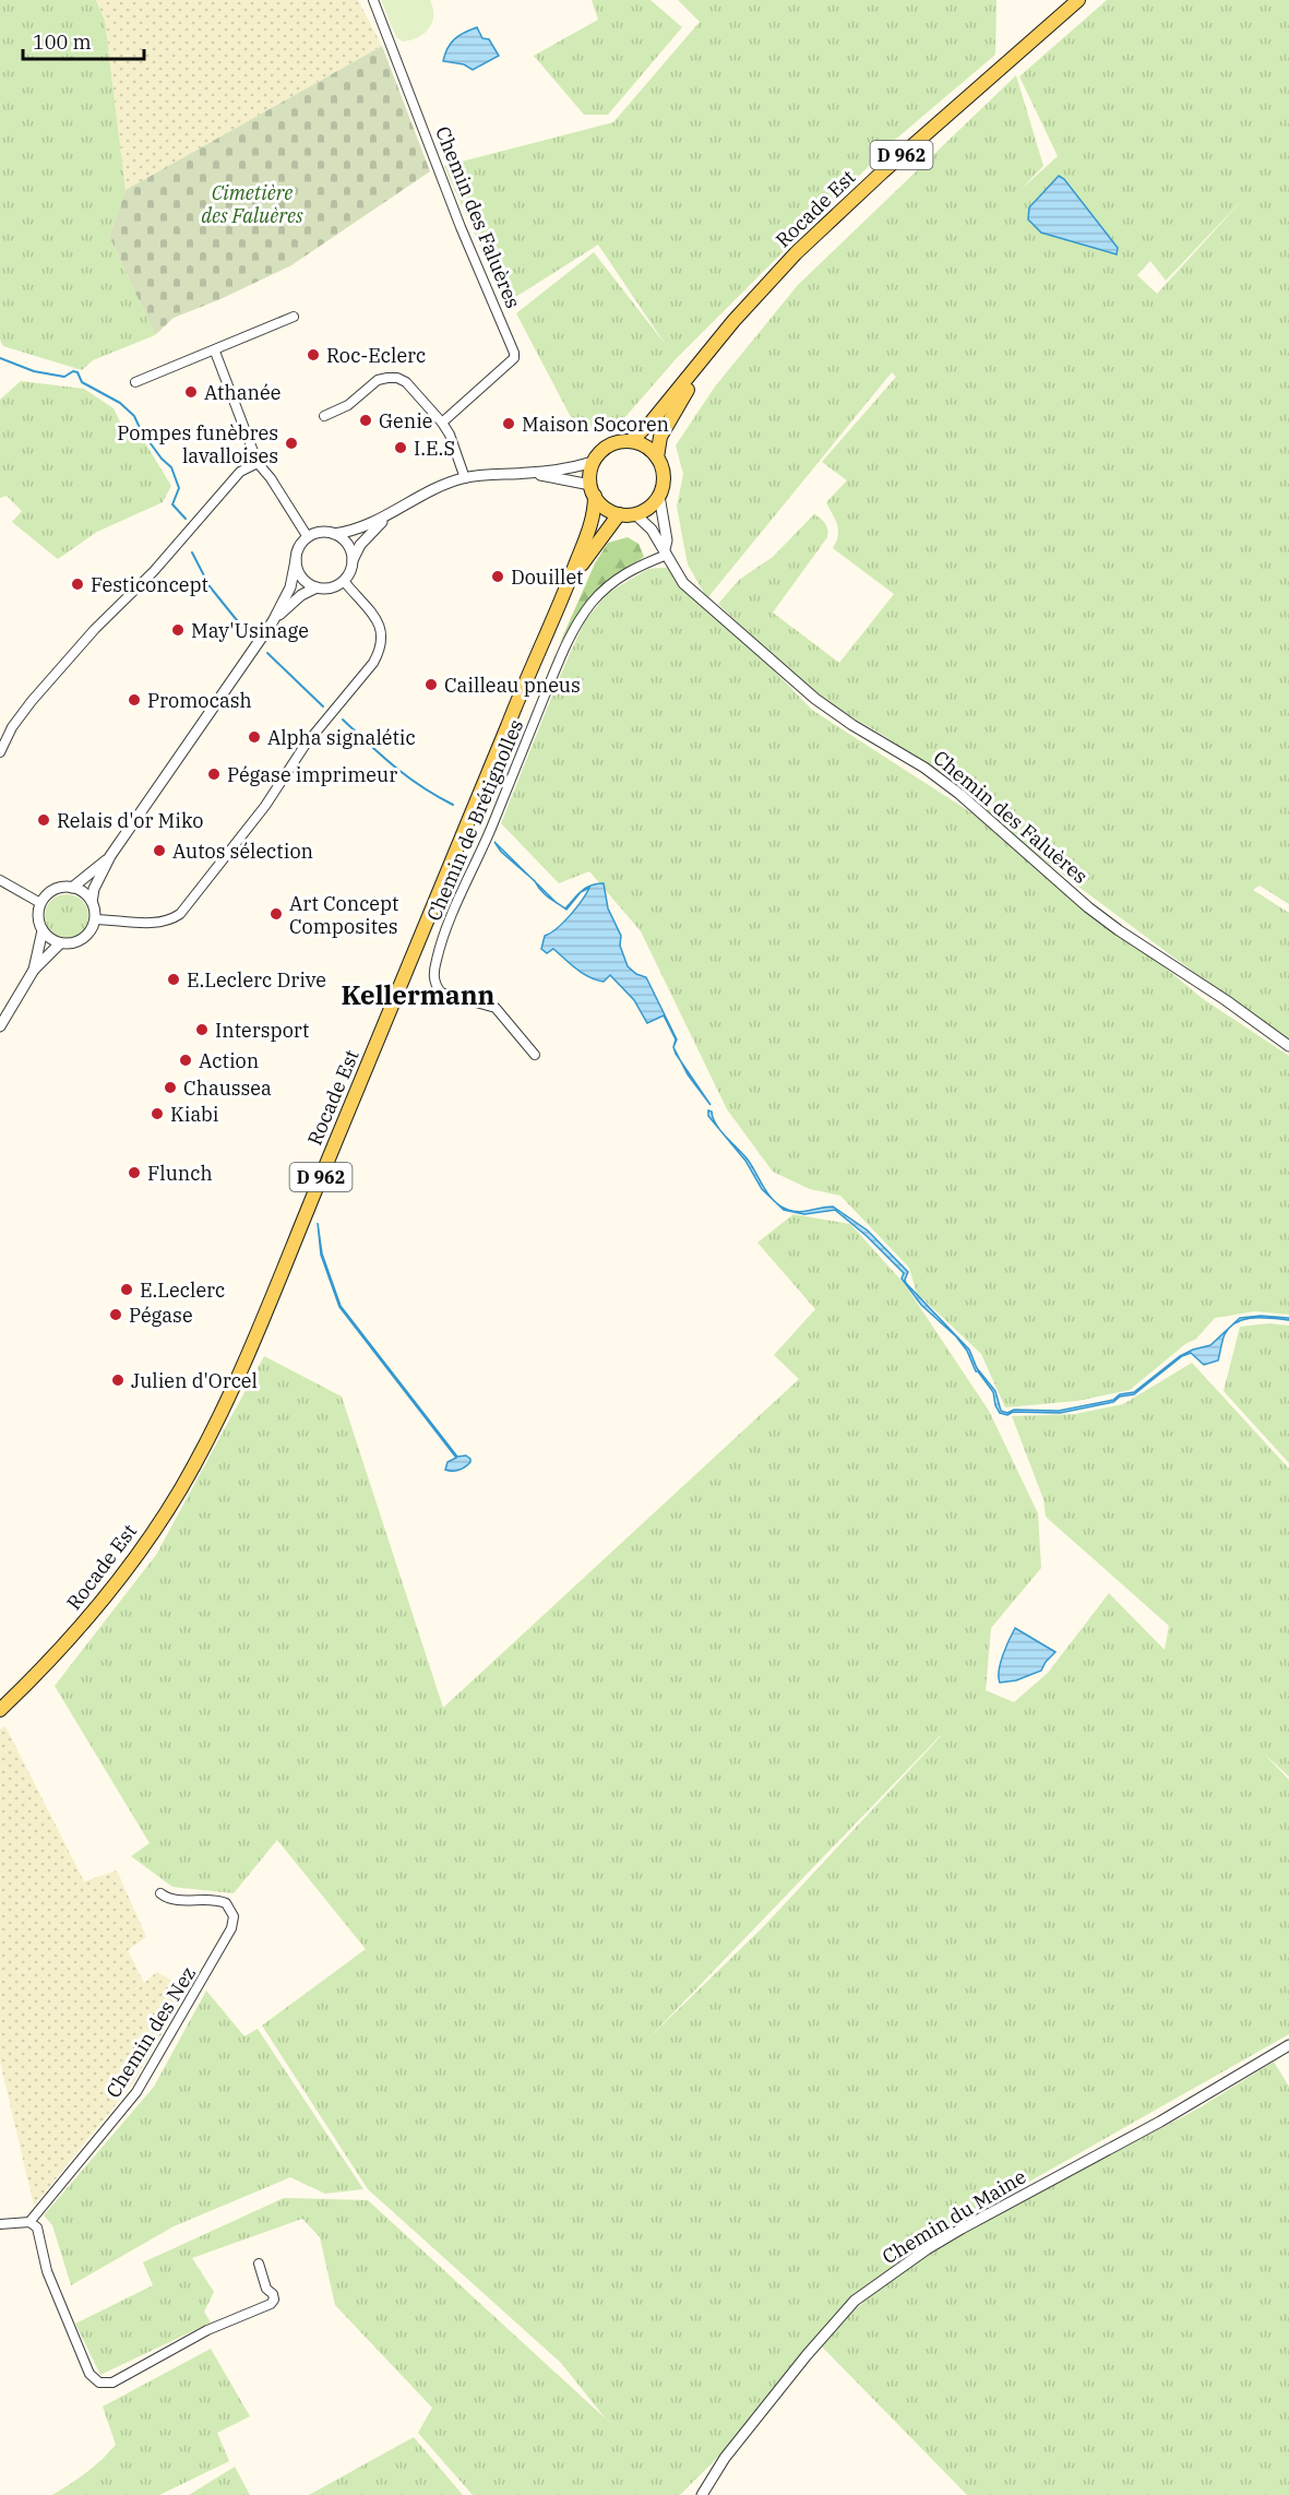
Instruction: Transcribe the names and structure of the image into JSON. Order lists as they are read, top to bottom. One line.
{"streets":{"main road":["D 962","Rocade Est"],"street":["Chemin des Faluères","Chemin de Brétignolles","Chemin des Nez","Chemin du Maine"]},"crossings":[["Rocade Est","Chemin des Faluères"],["Chemin des Faluères","Chemin de Brétignolles"]],"districts":["Kellermann"],"parks":["Cimetière des Faluères"],"places":["Roc-Eclerc","Athanée","Genie","Maison Socoren","Pompes funèbres lavalloises","I.E.S","Douillet","Festiconcept","May'Usinage","Cailleau pneus","Promocash","Alpha signalétic","Pégase imprimeur","Relais d'or Miko","Autos sélection","Art Concept Composites","E.Leclerc Drive","Intersport","Action","Chaussea","Kiabi","Flunch","E.Leclerc","Pégase","Julien d'Orcel"],"scale_bar":"100 m"}
